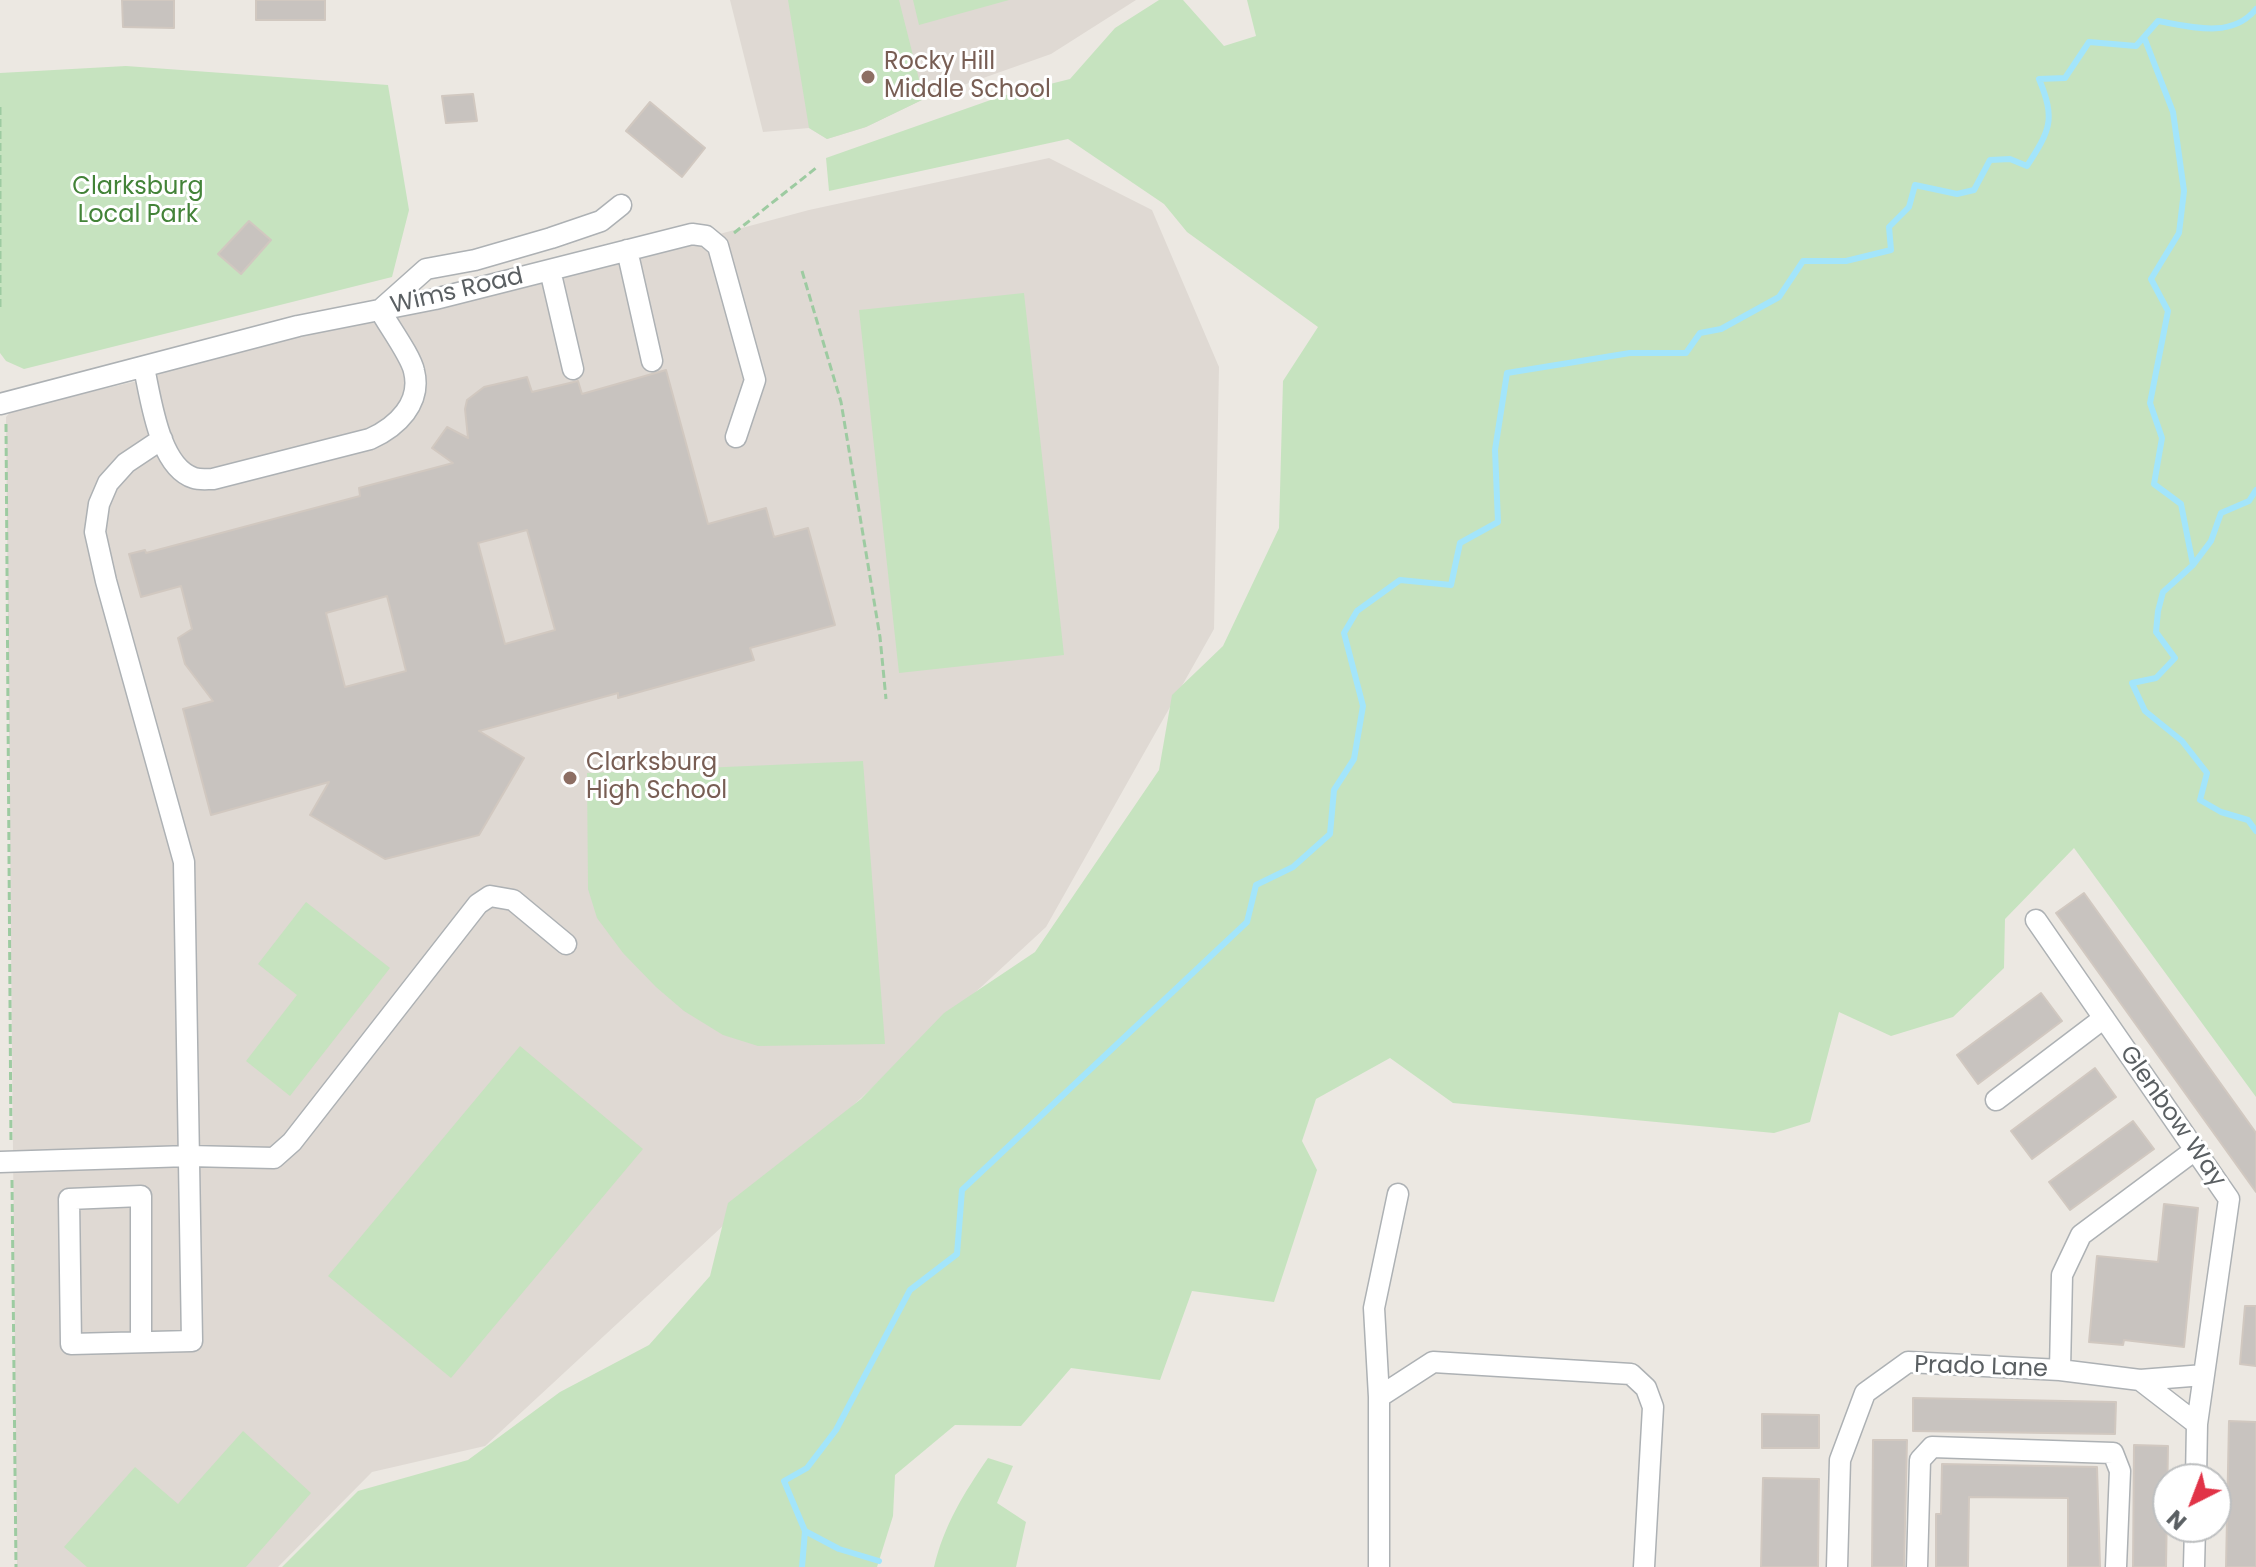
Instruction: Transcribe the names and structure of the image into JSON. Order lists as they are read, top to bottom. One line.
{"streets":{"street":["Wims Road","Glenbow Way","Prado Lane"]},"crossings":[["Glenbow Way","Prado Lane"]],"parks":["Clarksburg Local Park"],"places":["Rocky Hill Middle School","Clarksburg High School"],"north":"bottom left"}
